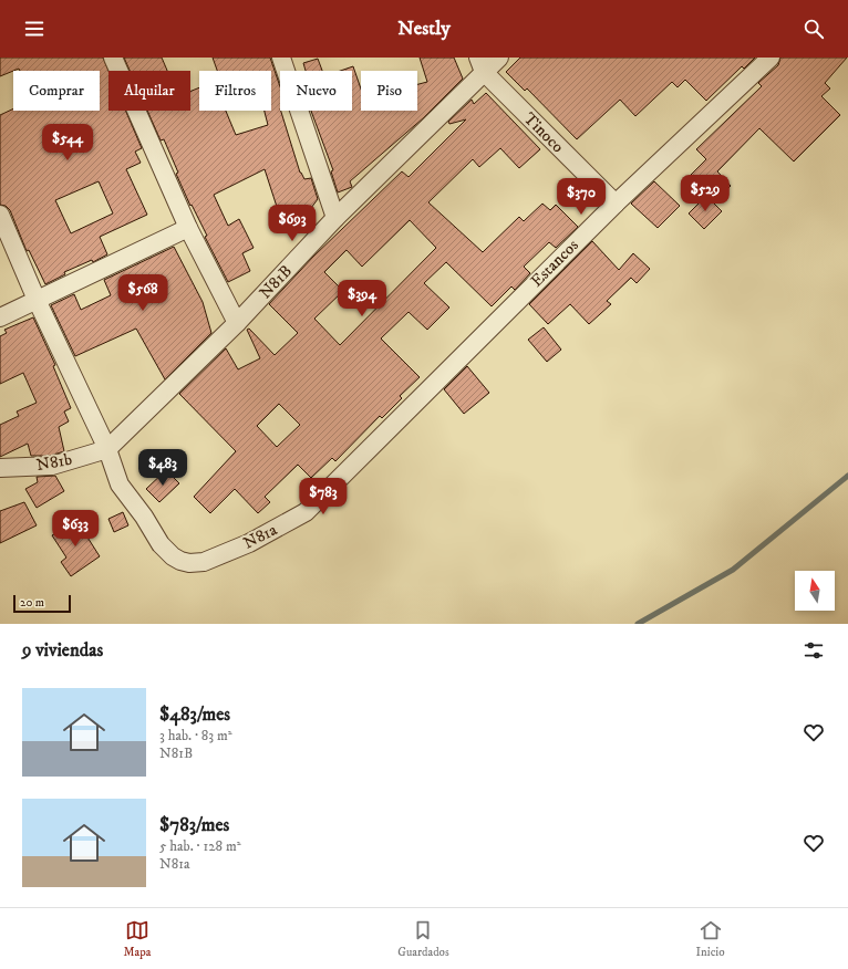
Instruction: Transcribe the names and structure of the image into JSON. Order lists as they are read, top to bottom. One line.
{"streets":{"street":["Tinoco","Estancos","N81B","N81b","N81a"]},"crossings":[["Tinoco","Estancos"],["Tinoco","N81B"],["Estancos","N81a"],["N81B","N81b"],["N81B","N81a"],["N81b","N81a"]],"scale_bar":"20 m","north":"top","page":{"header":"Nestly","chip":["Comprar","Alquilar","Filtros","Nuevo","Piso"],"price":["$544","$529","$370","$693","$568","$394","$483","$783","$633"],"scale":"20 m","heading":"9 viviendas","list":[{"name":"$483/mes","note":"3 hab. · 83 m² · N81B"},{"name":"$783/mes","note":"5 hab. · 128 m² · N81a"}],"tabs":["Mapa","Guardados","Inicio"]}}
